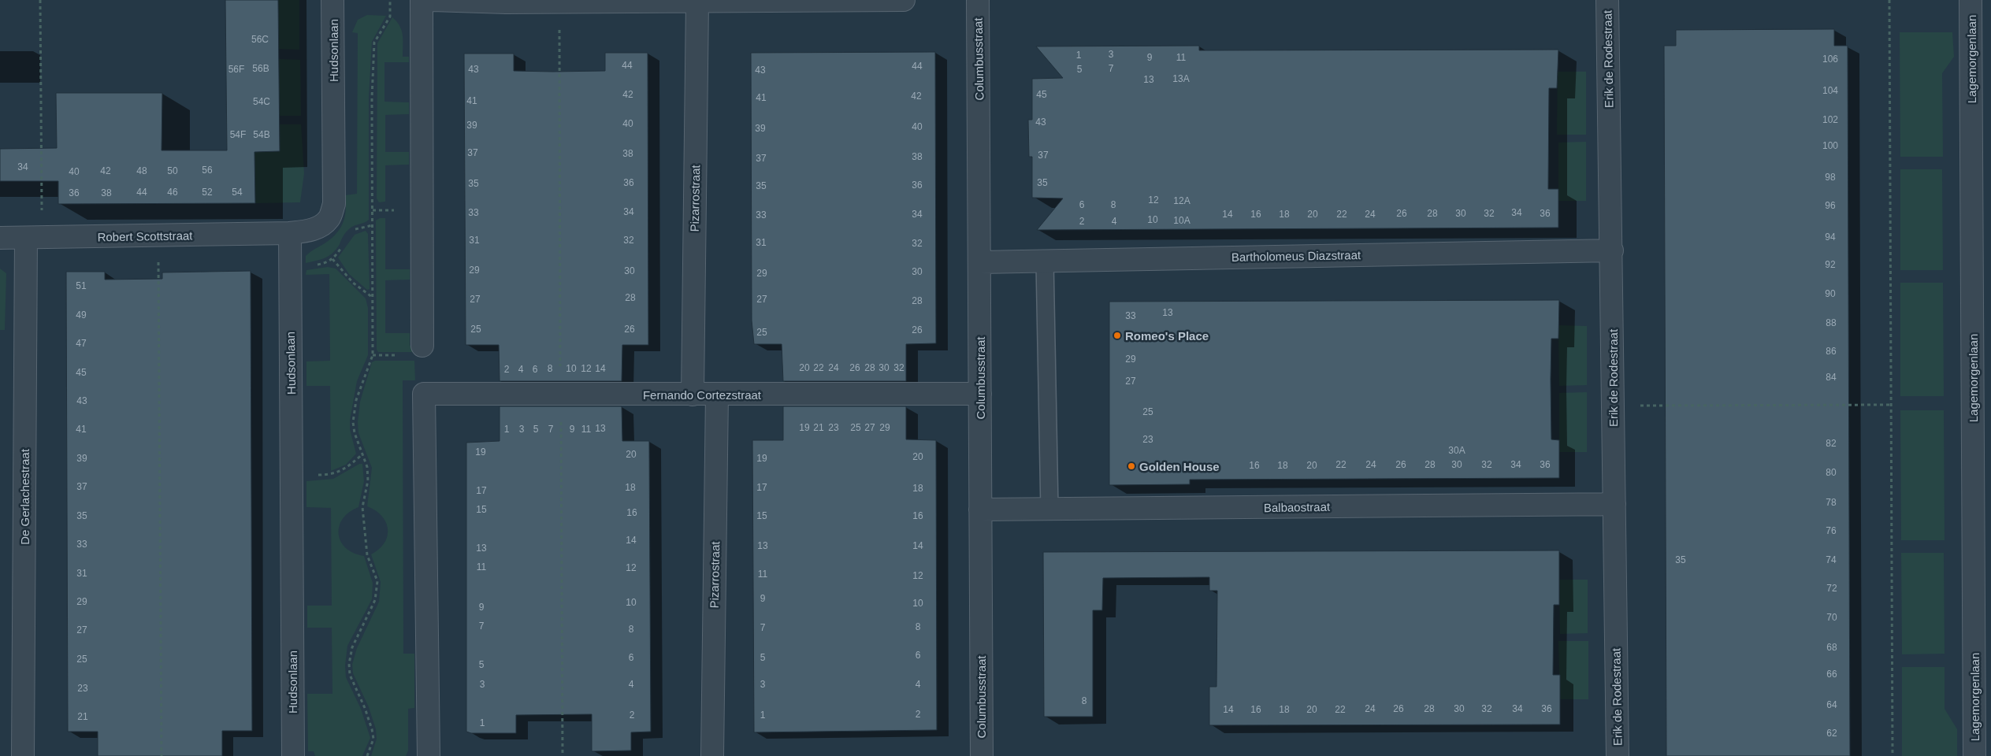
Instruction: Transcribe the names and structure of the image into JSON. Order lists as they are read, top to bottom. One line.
{"streets":{"street":["Hudsonlaan","Columbusstraat","Erik de Rodestraat","Lagemorgenlaan","Pizarrostraat","Robert Scottstraat","Bartholomeus Diazstraat","Fernando Cortezstraat","De Gerlachestraat","Balbaostraat"]},"crossings":[["Hudsonlaan","Robert Scottstraat"],["Columbusstraat","Bartholomeus Diazstraat"],["Columbusstraat","Fernando Cortezstraat"],["Columbusstraat","Balbaostraat"],["Erik de Rodestraat","Bartholomeus Diazstraat"],["Erik de Rodestraat","Balbaostraat"],["Pizarrostraat","Fernando Cortezstraat"],["Robert Scottstraat","De Gerlachestraat"]],"places":["Romeo's Place","Golden House"],"house_numbers":["56C","3","1","9","11","106","44","44","56B","7","56F","43","5","43","13A","13","104","42","45","42","41","41","54C","102","43","40","39","40","39","54F","54B","100","37","38","37","38","37","34","56","42","48","50","40","98","36","35","35","36","35","44","46","52","54","36","38","12","12A","6","8","96","34","33","34","26","28","30","32","36","34","14","16","18","20","22","24","33","10","10A","2","4","94","31","32","31","32","92","29","30","30","29","51","90","28","27","27","28","13","49","33","88","25","26","26","25","47","86","29","20","22","24","26","28","30","32","8","10","12","14","2","4","6","45","84","27","43","25","19","21","23","25","27","29","13","41","1","3","5","7","9","11","23","82","30A","19","20","20","39","19","22","24","26","28","30","32","34","36","16","18","20","80","37","18","17","18","17","78","15","16","35","15","16","76","14","33","13","14","13","35","74","11","12","31","11","12","72","9","29","10","10","9","70","7","8","7","8","27","68","6","6","5","25","5","66","3","4","3","4","23","8","64","24","26","28","30","32","34","36","14","16","18","20","22","2","2","1","21","1","62"]}
